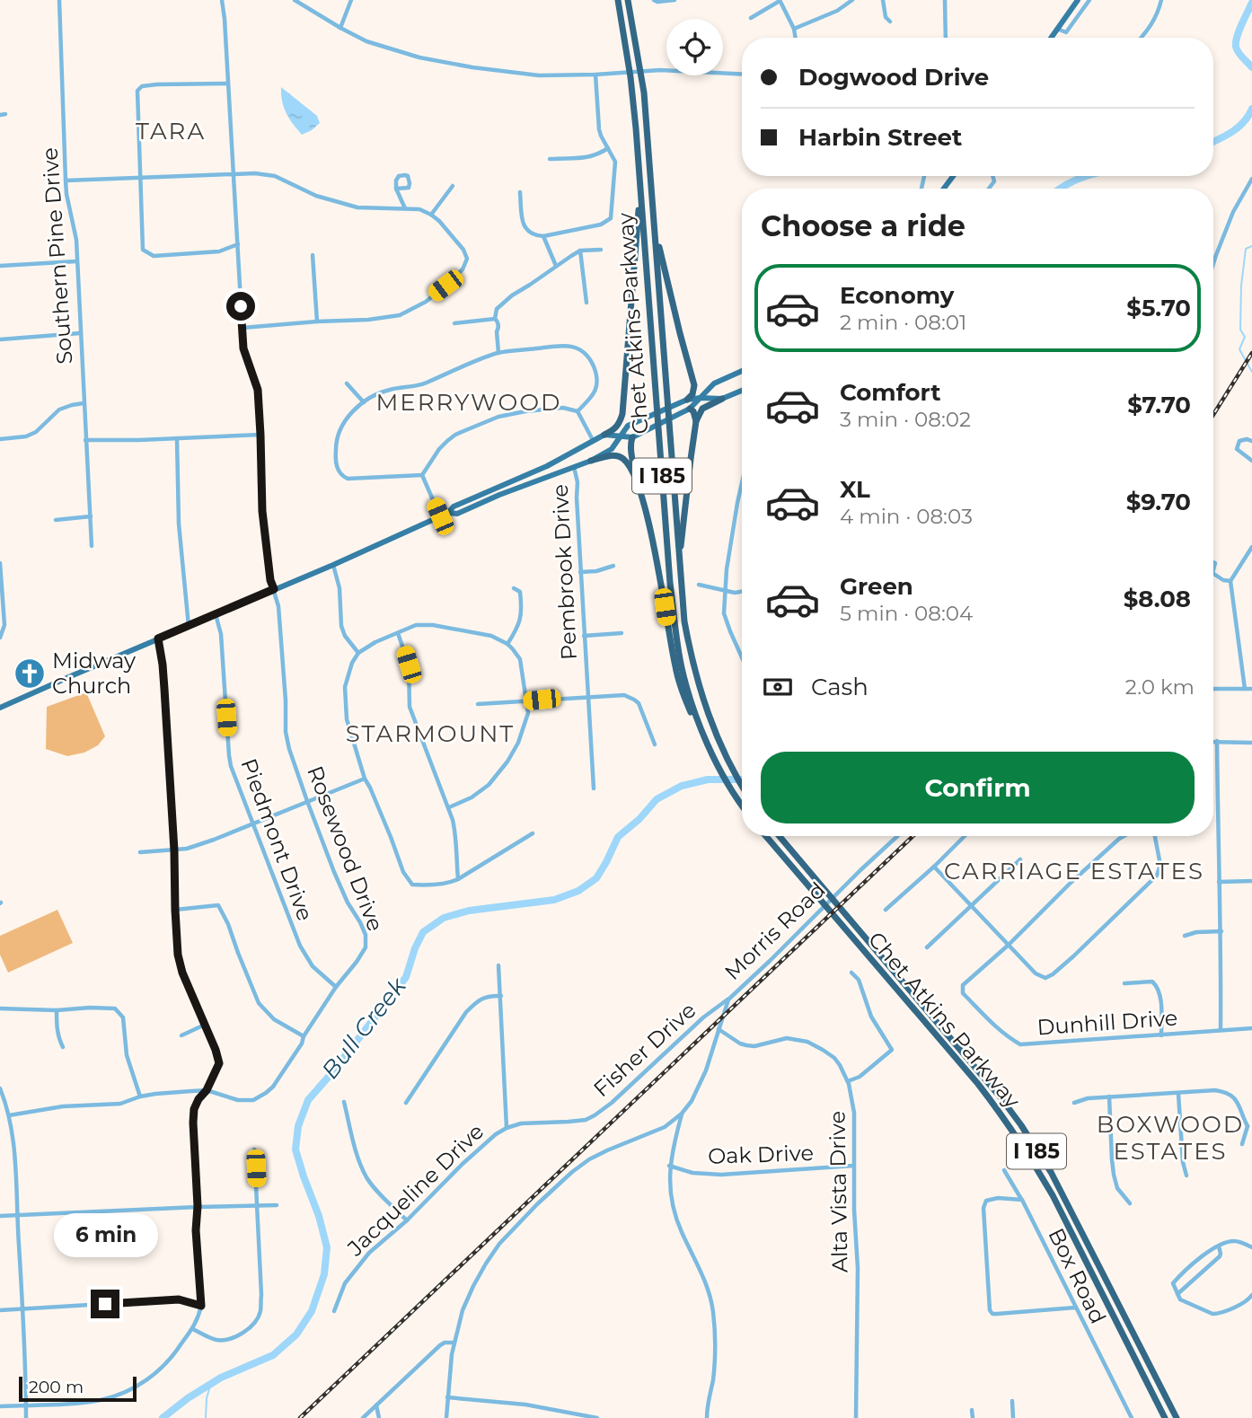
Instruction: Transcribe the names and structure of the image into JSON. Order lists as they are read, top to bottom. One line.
{"streets":{"highway":["Chet Atkins Parkway","I 185"],"street":["Southern Pine Drive","Pembrook Drive","Piedmont Drive","Rosewood Drive","Morris Road","Dunhill Drive","Fisher Drive","Oak Drive","Jacqueline Drive","Alta Vista Drive","Box Road"]},"crossings":[["Piedmont Drive","Rosewood Drive"],["Morris Road","Fisher Drive"],["Morris Road","Alta Vista Drive"],["Fisher Drive","Jacqueline Drive"],["Oak Drive","Alta Vista Drive"]],"districts":["TARA","MERRYWOOD","STARMOUNT","CARRIAGE ESTATES","BOXWOOD ESTATES"],"water":["Bull Creek"],"places":{"church":["Midway Church"]},"scale_bar":"200 m","page":{"banner":["Dogwood Drive","Harbin Street"],"heading":"Choose a ride","list":[{"name":"Economy","note":"2 min · 08:01","value":"$5.70"},{"name":"Comfort","note":"3 min · 08:02","value":"$7.70"},{"name":"XL","note":"4 min · 08:03","value":"$9.70"},{"name":"Green","note":"5 min · 08:04","value":"$8.08"}],"pay":["Cash","2.0 km"],"buttons":"Confirm","bubble":"6 min","scale":"200 m"}}
